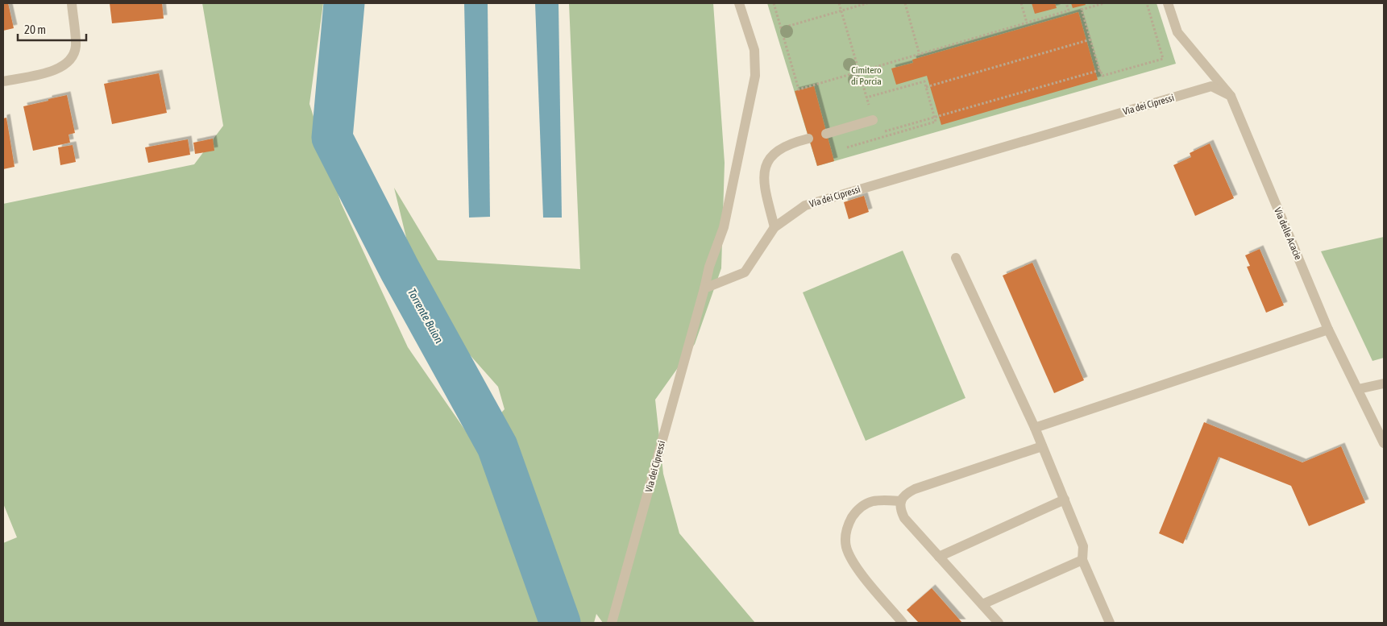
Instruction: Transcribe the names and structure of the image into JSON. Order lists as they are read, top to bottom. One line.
{"streets":{"street":["Via dei Cipressi","Via delle Acacie"]},"crossings":[["Via dei Cipressi","Via delle Acacie"]],"water":["Torrente Buion"],"parks":["Cimitero di Porcia"],"scale_bar":"20 m"}
